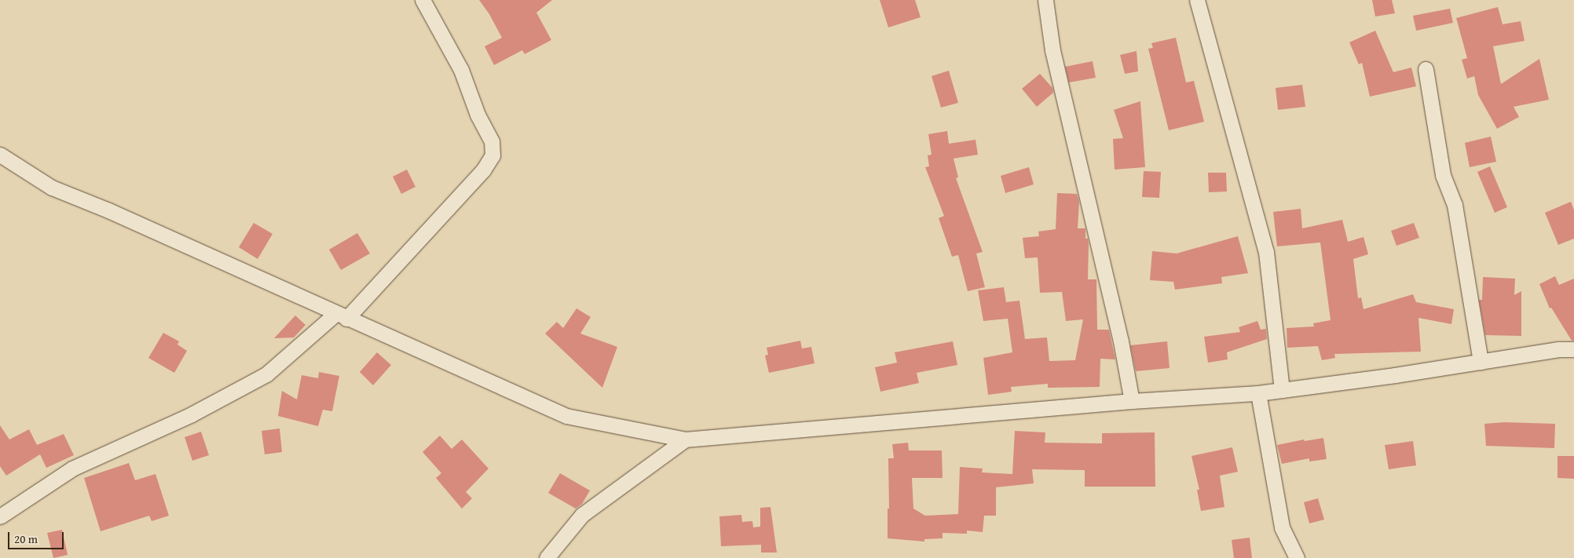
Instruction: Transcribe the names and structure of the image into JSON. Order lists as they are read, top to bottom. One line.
{"scale_bar":"20 m"}
